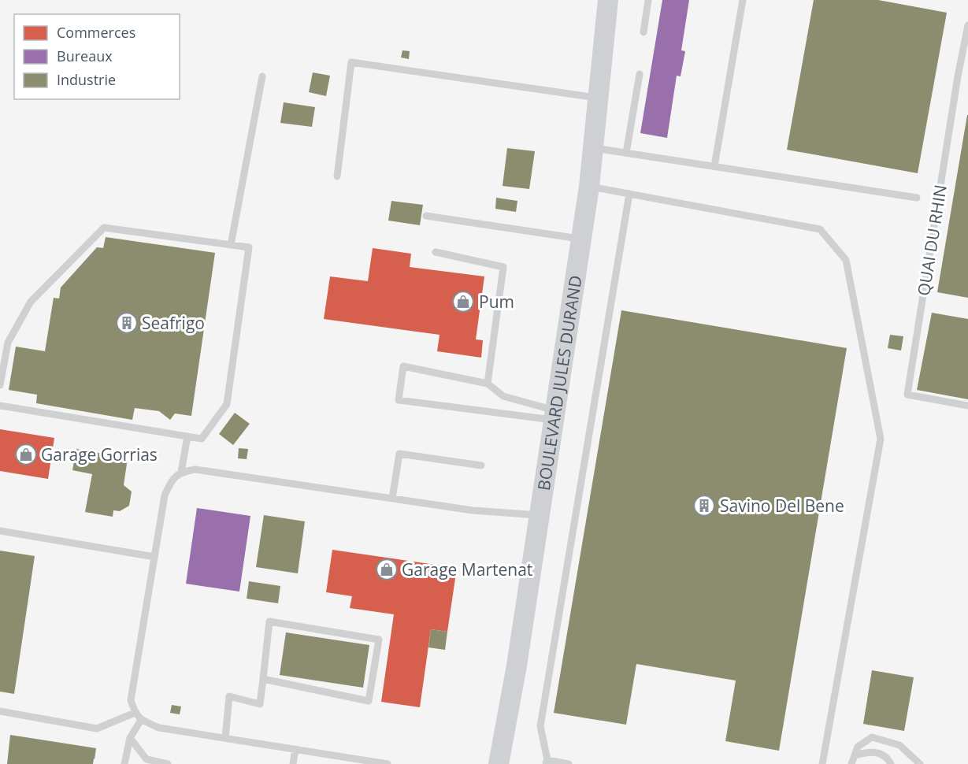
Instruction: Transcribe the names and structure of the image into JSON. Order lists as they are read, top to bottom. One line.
{"streets":{"main road":["BOULEVARD JULES DURAND"],"lane":["QUAI DU RHIN"]},"places":{"shop":["Pum","Garage Gorrias","Garage Martenat"],"building":["Seafrigo","Savino Del Bene"]},"legend":["Commerces","Bureaux","Industrie"]}
